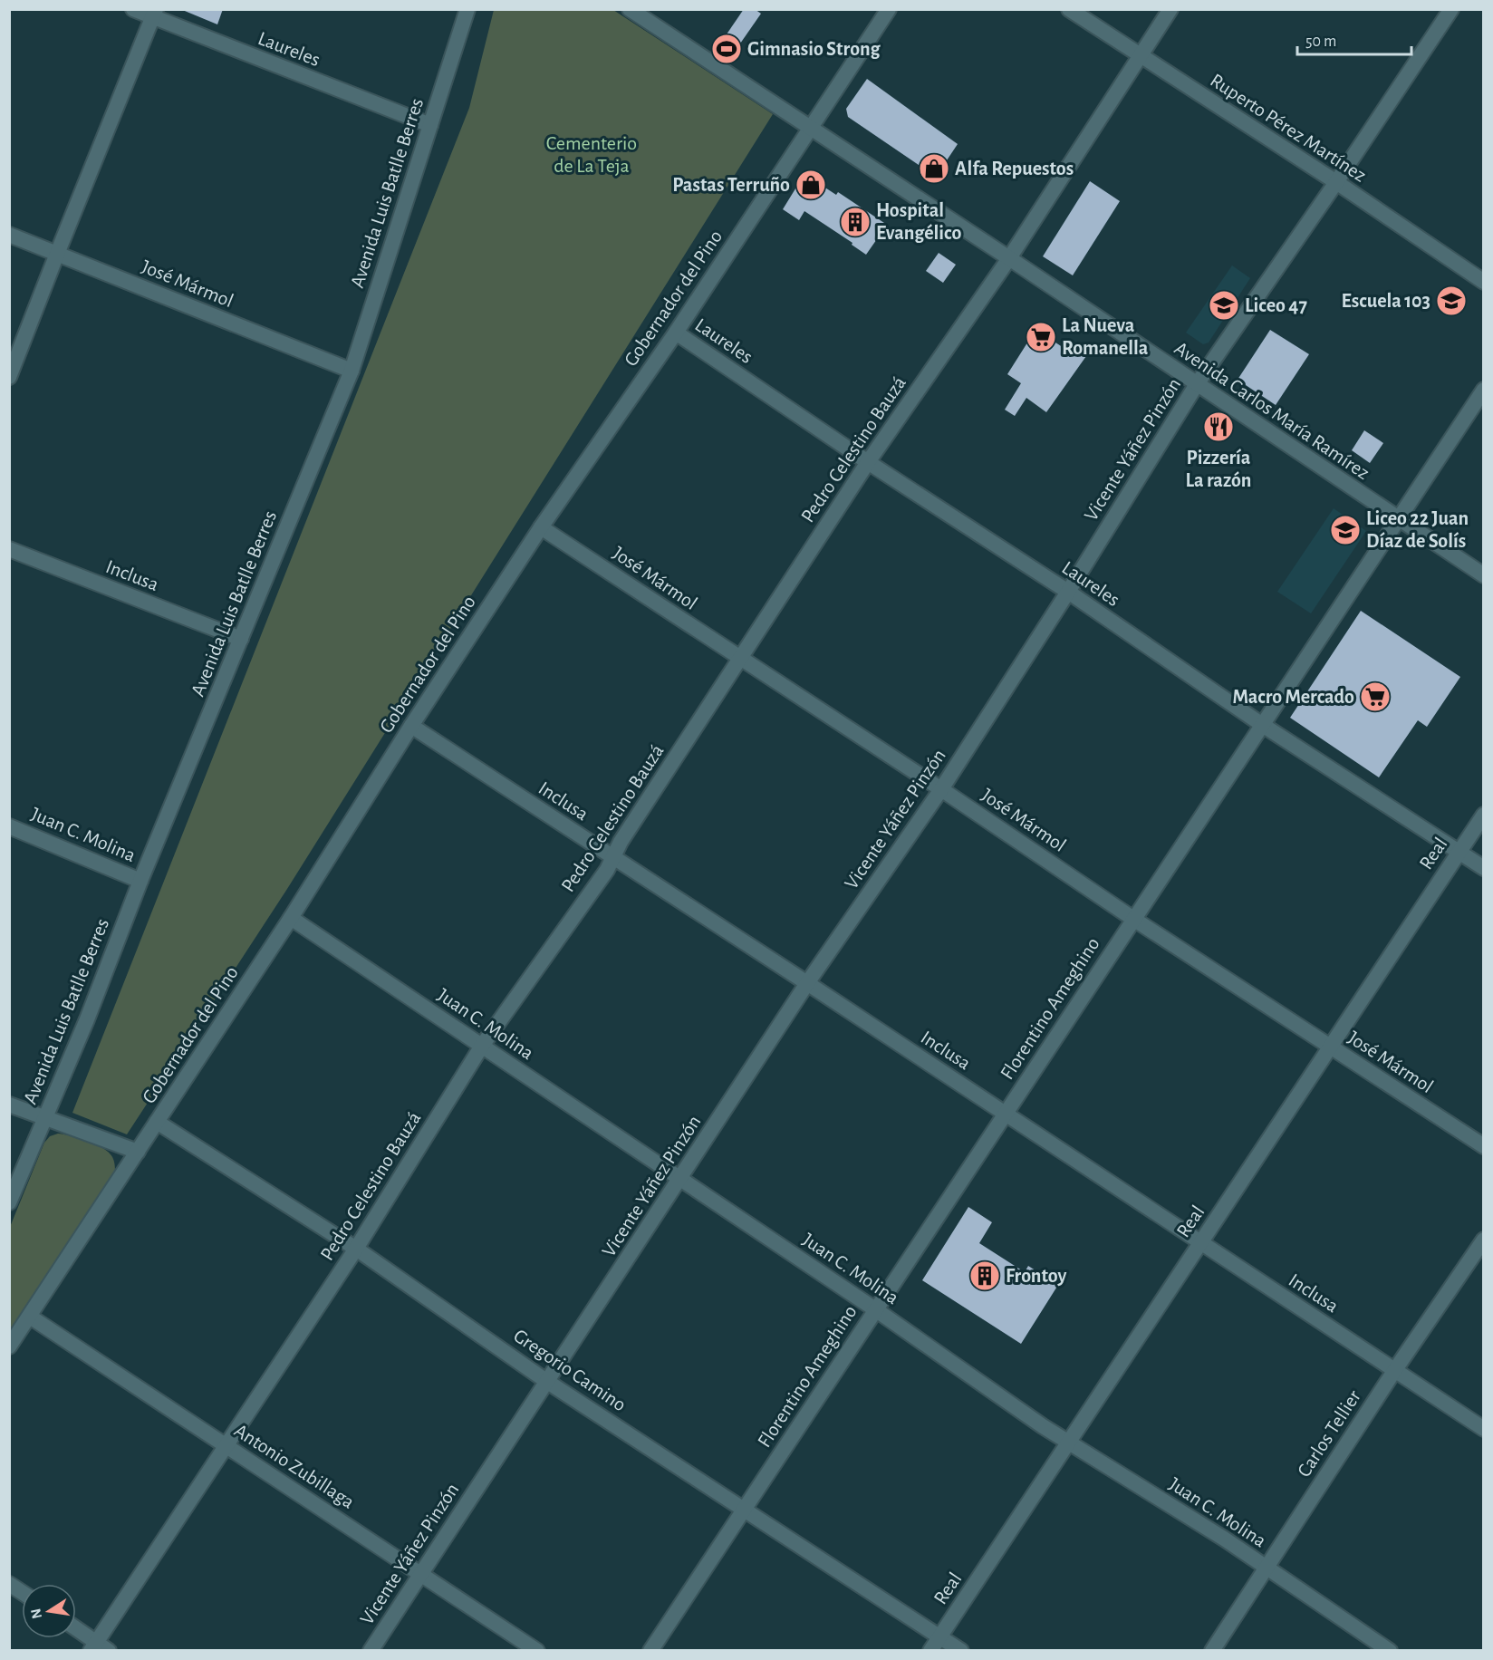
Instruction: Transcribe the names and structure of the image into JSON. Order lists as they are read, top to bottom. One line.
{"streets":{"street":["Laureles","Ruperto Pérez Martínez","Avenida Luis Batlle Berres","José Mármol","Gobernador del Pino","Avenida Carlos María Ramírez","Pedro Celestino Bauzá","Vicente Yáñez Pinzón","Inclusa","Juan C. Molina","Real","Florentino Ameghino","Gregorio Camino","Carlos Tellier","Antonio Zubillaga"]},"crossings":[["Laureles","Avenida Luis Batlle Berres"],["Laureles","Gobernador del Pino"],["Laureles","Pedro Celestino Bauzá"],["Laureles","Vicente Yáñez Pinzón"],["Laureles","Real"],["Laureles","Florentino Ameghino"],["Ruperto Pérez Martínez","Pedro Celestino Bauzá"],["Ruperto Pérez Martínez","Vicente Yáñez Pinzón"],["Avenida Luis Batlle Berres","José Mármol"],["Avenida Luis Batlle Berres","Inclusa"],["Avenida Luis Batlle Berres","Juan C. Molina"],["José Mármol","Gobernador del Pino"],["José Mármol","Pedro Celestino Bauzá"],["José Mármol","Vicente Yáñez Pinzón"],["José Mármol","Real"],["José Mármol","Florentino Ameghino"],["Gobernador del Pino","Avenida Carlos María Ramírez"],["Gobernador del Pino","Inclusa"],["Gobernador del Pino","Juan C. Molina"],["Gobernador del Pino","Gregorio Camino"],["Gobernador del Pino","Antonio Zubillaga"],["Avenida Carlos María Ramírez","Pedro Celestino Bauzá"],["Avenida Carlos María Ramírez","Vicente Yáñez Pinzón"],["Avenida Carlos María Ramírez","Florentino Ameghino"],["Pedro Celestino Bauzá","Inclusa"],["Pedro Celestino Bauzá","Juan C. Molina"],["Pedro Celestino Bauzá","Gregorio Camino"],["Pedro Celestino Bauzá","Antonio Zubillaga"],["Vicente Yáñez Pinzón","Inclusa"],["Vicente Yáñez Pinzón","Juan C. Molina"],["Vicente Yáñez Pinzón","Gregorio Camino"],["Vicente Yáñez Pinzón","Antonio Zubillaga"],["Inclusa","Real"],["Inclusa","Florentino Ameghino"],["Inclusa","Carlos Tellier"],["Juan C. Molina","Real"],["Juan C. Molina","Florentino Ameghino"],["Juan C. Molina","Carlos Tellier"],["Real","Gregorio Camino"],["Florentino Ameghino","Gregorio Camino"]],"parks":["Cementerio de La Teja"],"places":{"sports":["Gimnasio Strong"],"shop":["Alfa Repuestos","Pastas Terruño"],"building":["Hospital Evangélico","Frontoy"],"school or university":["Escuela 103","Liceo 47","Liceo 22 Juan Díaz de Solís"],"supermarket":["La Nueva Romanella","Macro Mercado"],"restaurant":["Pizzería La razón"]},"scale_bar":"50 m","north":"left"}
